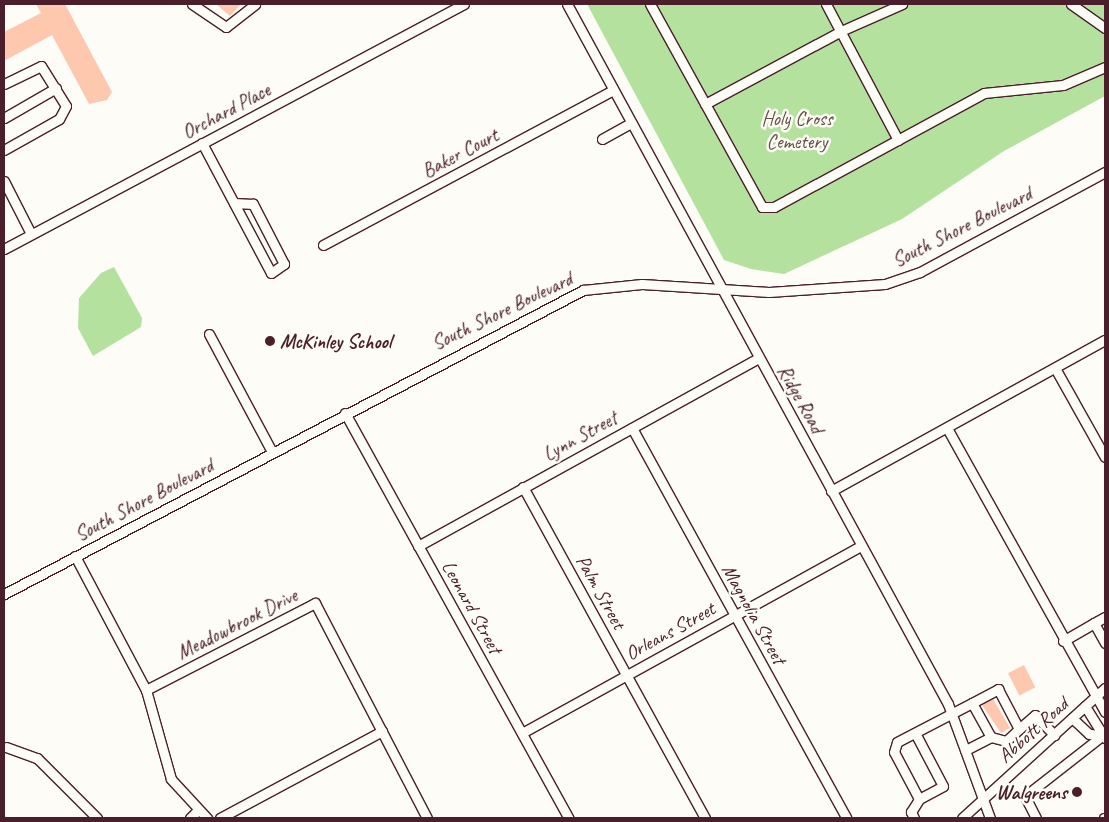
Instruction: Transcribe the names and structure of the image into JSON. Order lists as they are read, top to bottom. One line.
{"streets":{"street":["Orchard Place","Baker Court","South Shore Boulevard","Ridge Road","Lynn Street","Palm Street","Leonard Street","Magnolia Street","Meadowbrook Drive","Orleans Street","Abbott Road"]},"crossings":[["Baker Court","Ridge Road"],["South Shore Boulevard","Ridge Road"],["South Shore Boulevard","Leonard Street"],["Ridge Road","Lynn Street"],["Ridge Road","Orleans Street"],["Ridge Road","Abbott Road"],["Lynn Street","Palm Street"],["Lynn Street","Leonard Street"],["Lynn Street","Magnolia Street"],["Palm Street","Orleans Street"],["Leonard Street","Orleans Street"],["Magnolia Street","Orleans Street"]],"parks":["Holy Cross Cemetery"],"places":["McKinley School","Walgreens"]}
